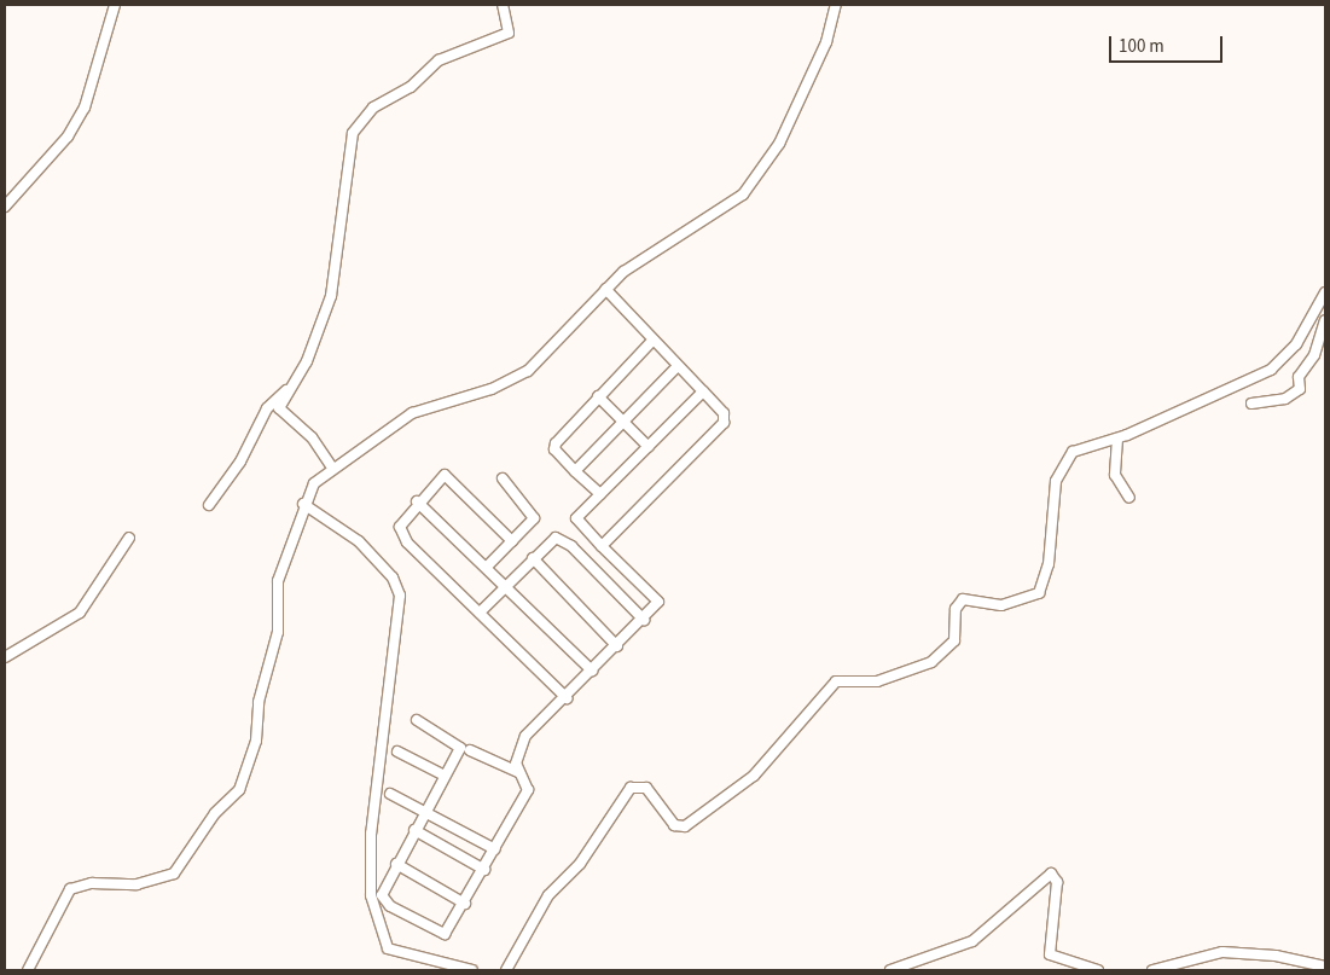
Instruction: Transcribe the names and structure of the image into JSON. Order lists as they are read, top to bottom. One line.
{"scale_bar":"100 m"}
